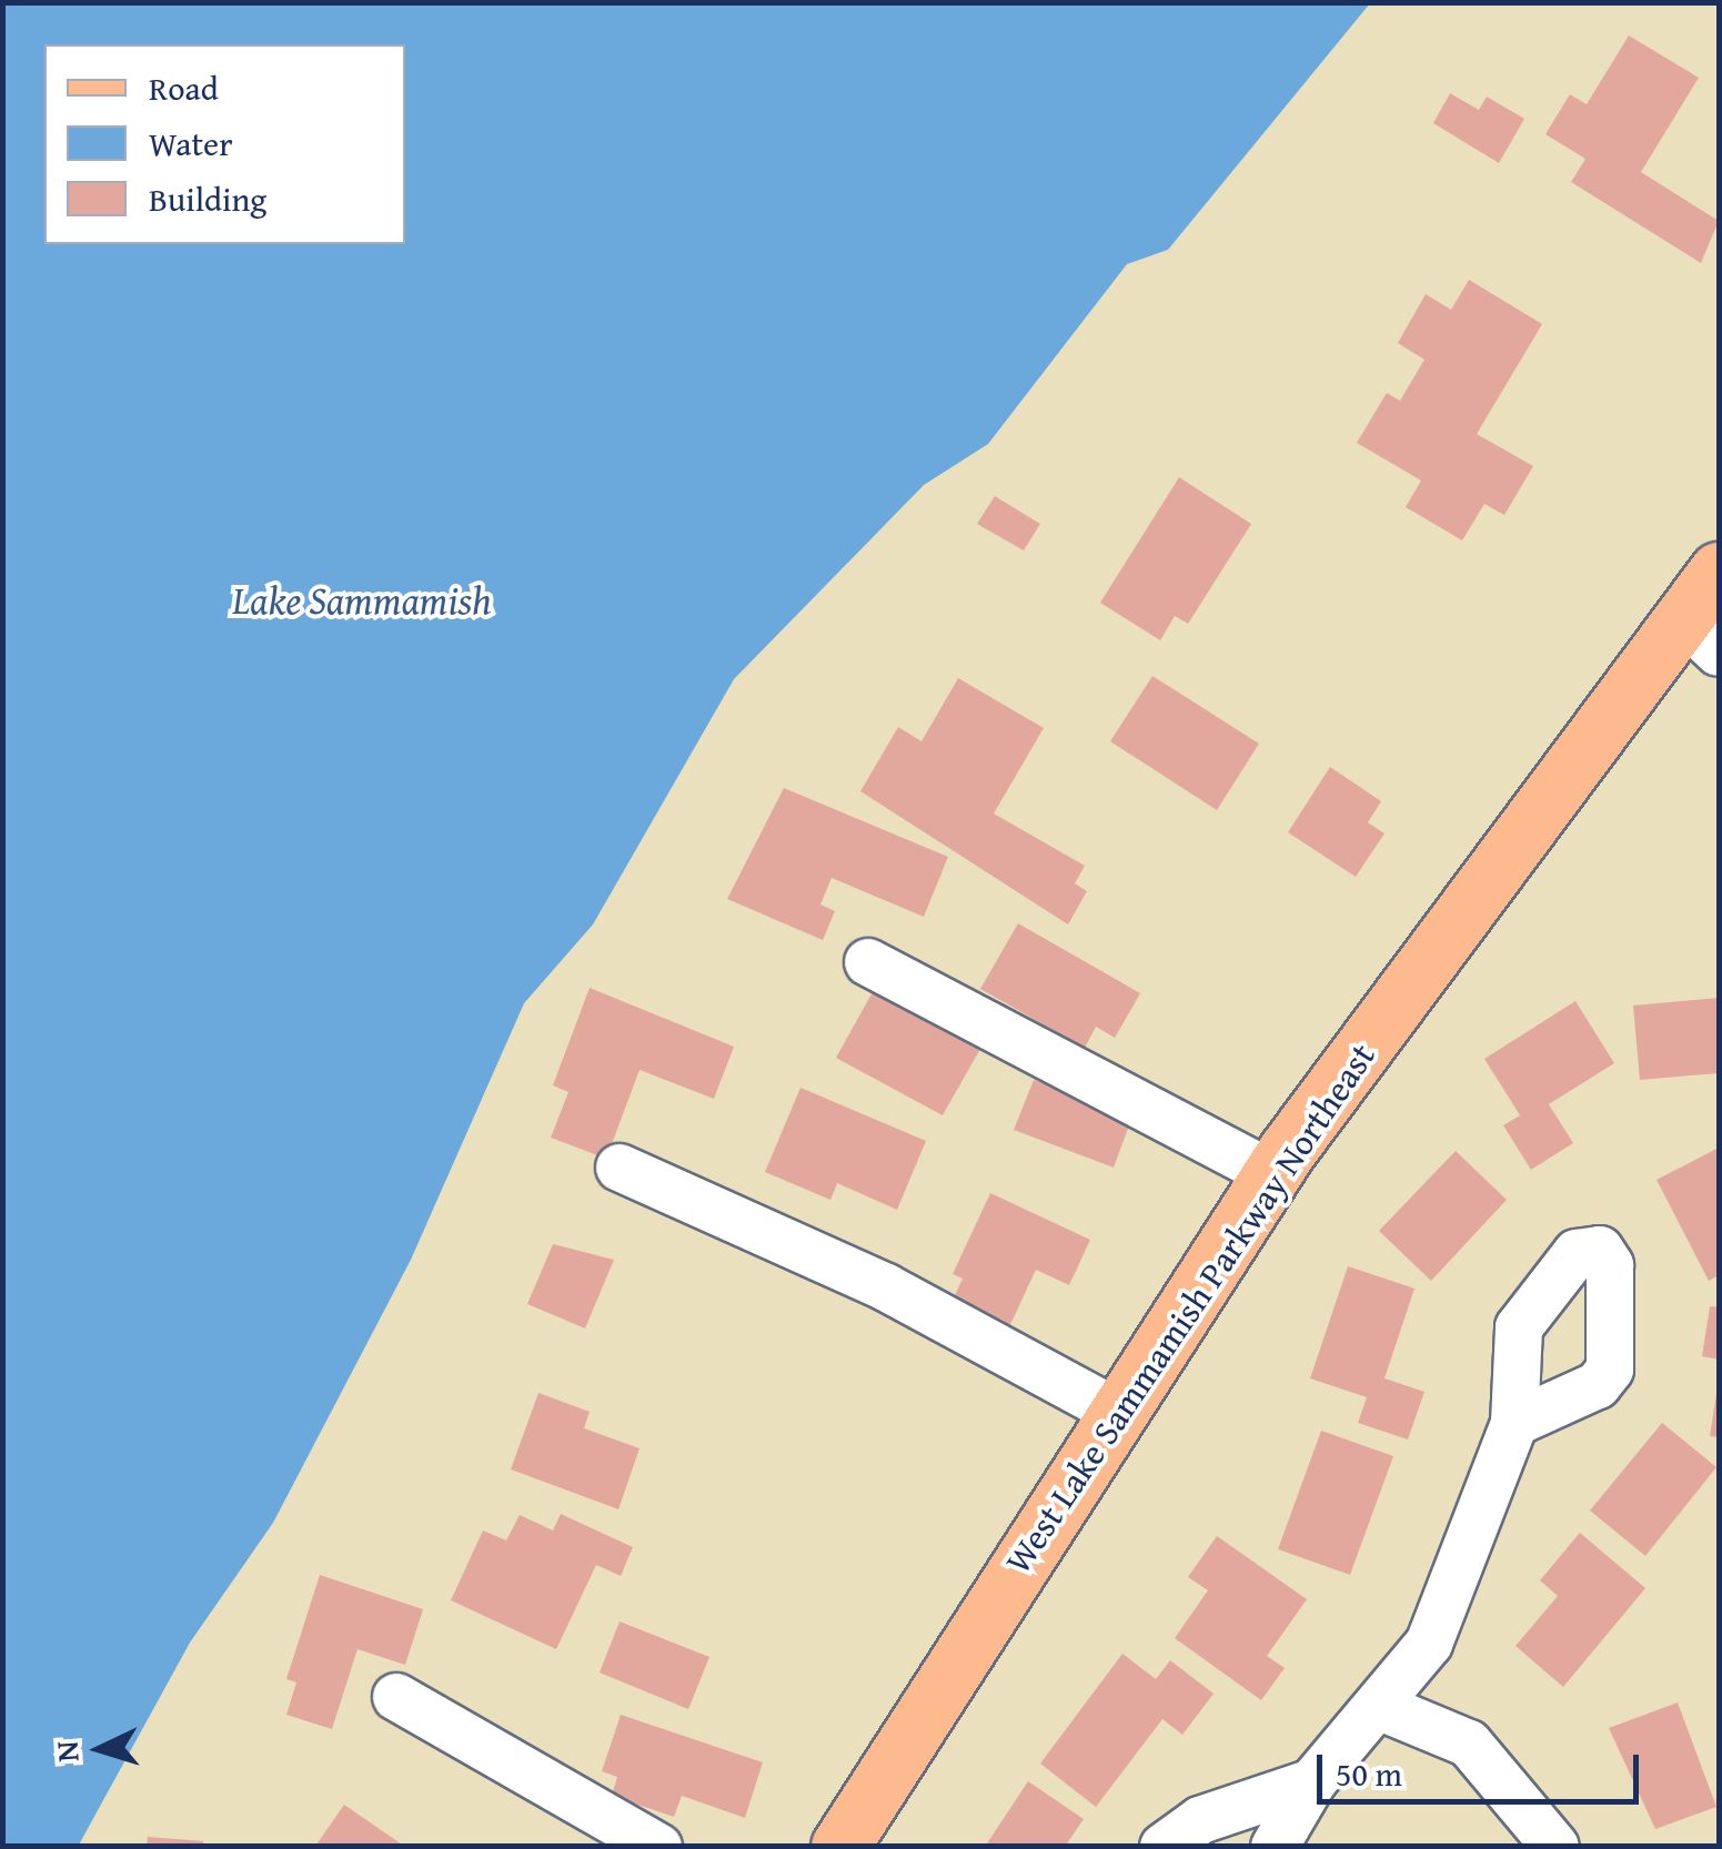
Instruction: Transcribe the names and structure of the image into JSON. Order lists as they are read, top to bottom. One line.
{"streets":{"main road":["West Lake Sammamish Parkway Northeast"]},"water":["Lake Sammamish"],"legend":["Road","Water","Building"],"scale_bar":"50 m","north":"left"}
